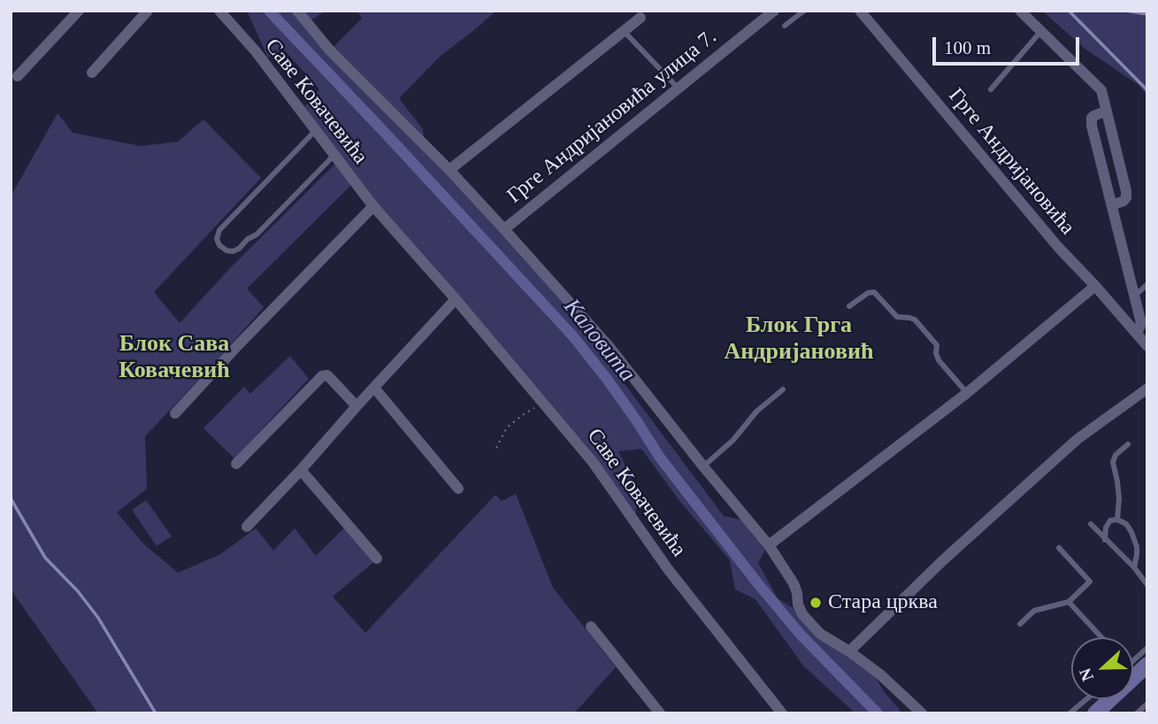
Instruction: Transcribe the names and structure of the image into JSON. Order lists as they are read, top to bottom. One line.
{"streets":{"street":["Саве Ковачевића","Грге Андријановића улица 7.","Грге Андријановића"]},"districts":["Блок Грга Андријановић","Блок Сава Ковачевић"],"water":["Каловита"],"places":["Стара црква"],"scale_bar":"100 m","north":"left"}
